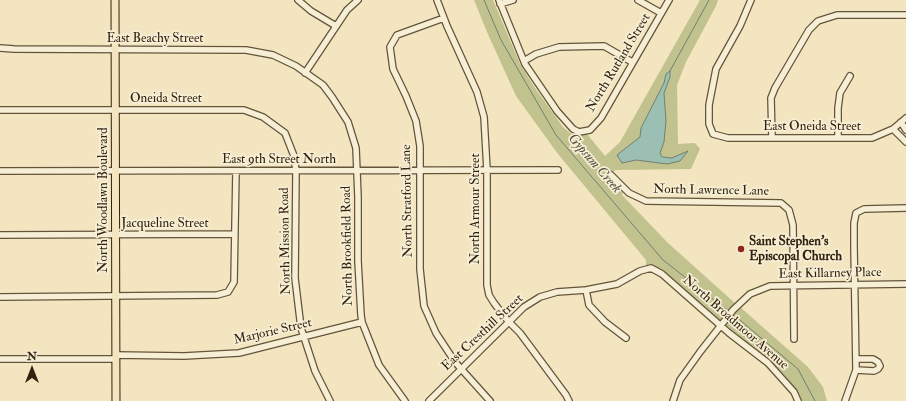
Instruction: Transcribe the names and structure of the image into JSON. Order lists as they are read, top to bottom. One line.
{"streets":{"main road":["North Woodlawn Boulevard"],"street":["East Beachy Street","North Rutland Street","Oneida Street","East Oneida Street","East 9th Street North","North Lawrence Lane","North Stratford Lane","North Armour Street","Jacqueline Street","North Mission Road","North Brookfield Road","East Killarney Place","North Broadmoor Avenue","Marjorie Street","East Cresthill Street"]},"crossings":[["East Beachy Street","North Woodlawn Boulevard"],["East Beachy Street","North Brookfield Road"],["Oneida Street","East 9th Street North"],["Oneida Street","North Woodlawn Boulevard"],["Oneida Street","North Mission Road"],["East 9th Street North","North Woodlawn Boulevard"],["East 9th Street North","North Stratford Lane"],["East 9th Street North","North Armour Street"],["East 9th Street North","North Mission Road"],["East 9th Street North","North Brookfield Road"],["North Lawrence Lane","East Killarney Place"],["North Woodlawn Boulevard","Jacqueline Street"],["North Woodlawn Boulevard","Marjorie Street"],["North Stratford Lane","North Armour Street"],["North Stratford Lane","East Cresthill Street"],["North Armour Street","East Cresthill Street"],["North Mission Road","Marjorie Street"],["North Brookfield Road","Marjorie Street"],["East Killarney Place","North Broadmoor Avenue"],["North Broadmoor Avenue","East Cresthill Street"]],"water":["Gypsum Creek"],"places":["Saint Stephen's Episcopal Church"],"north":"top"}
